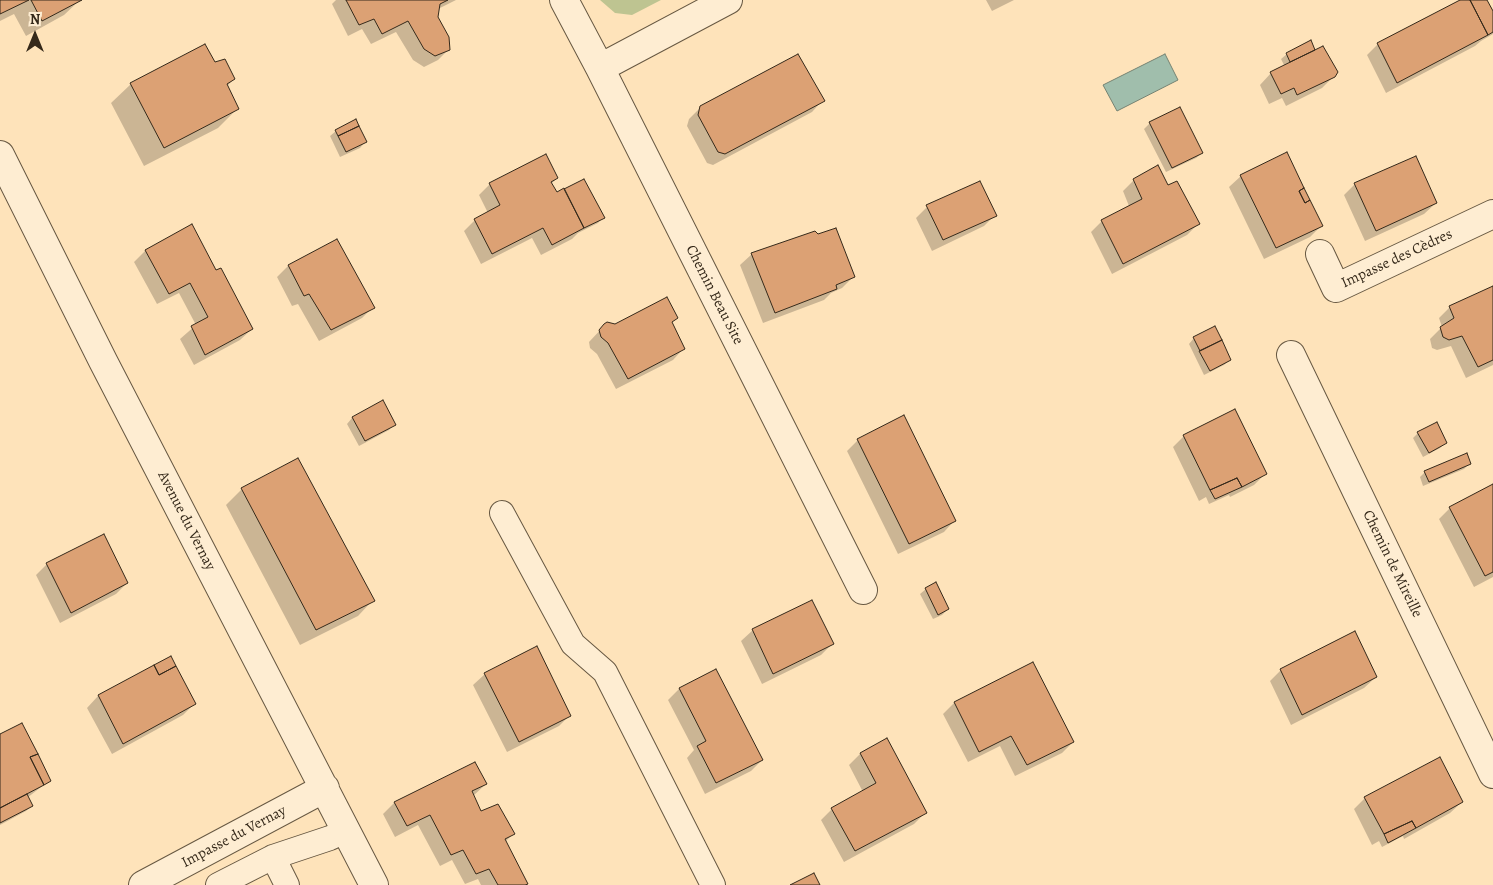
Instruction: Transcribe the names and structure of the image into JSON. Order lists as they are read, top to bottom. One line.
{"streets":{"street":["Impasse des Cèdres","Chemin Beau Site","Avenue du Vernay","Chemin de Mireille","Impasse du Vernay"]},"crossings":[["Avenue du Vernay","Impasse du Vernay"]],"north":"top"}
